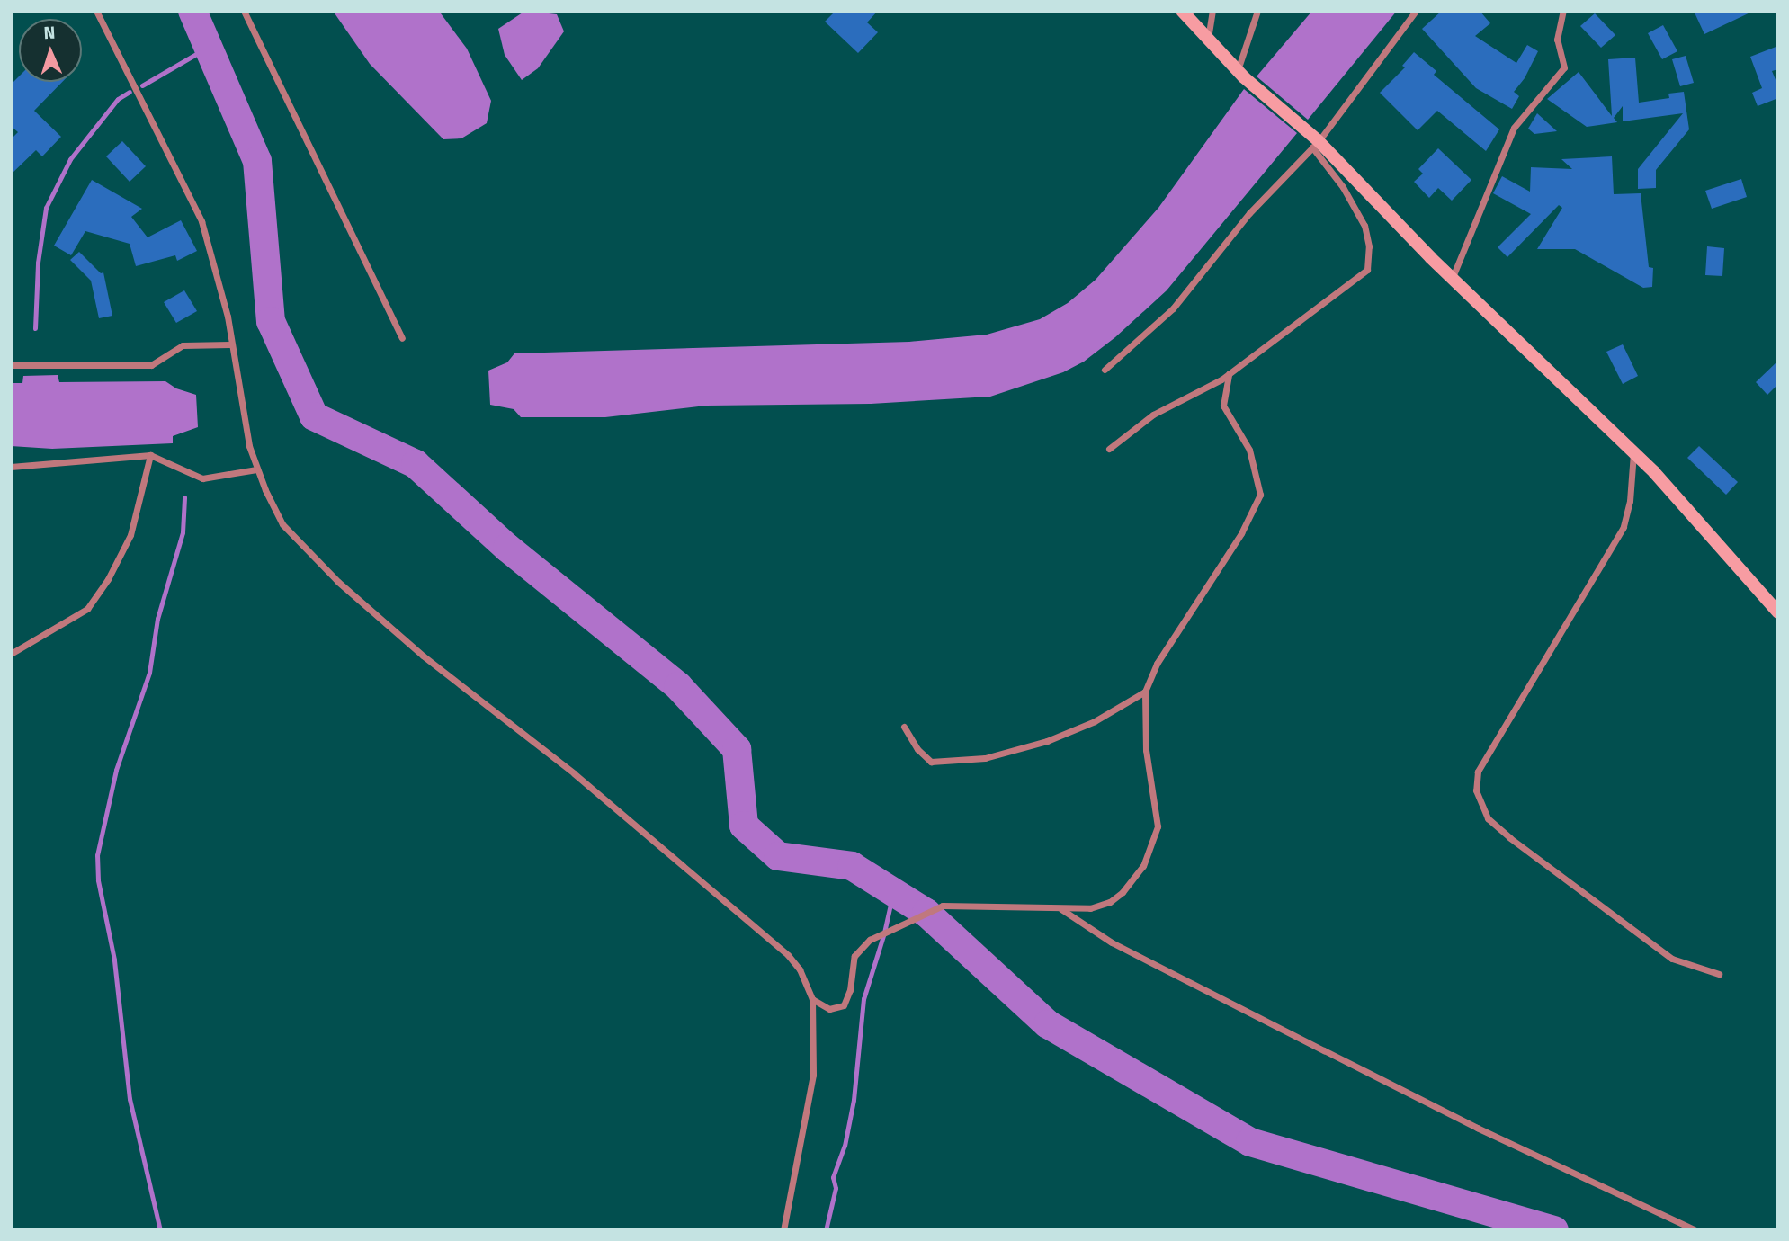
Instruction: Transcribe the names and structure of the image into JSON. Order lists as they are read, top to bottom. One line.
{"north":"top"}
